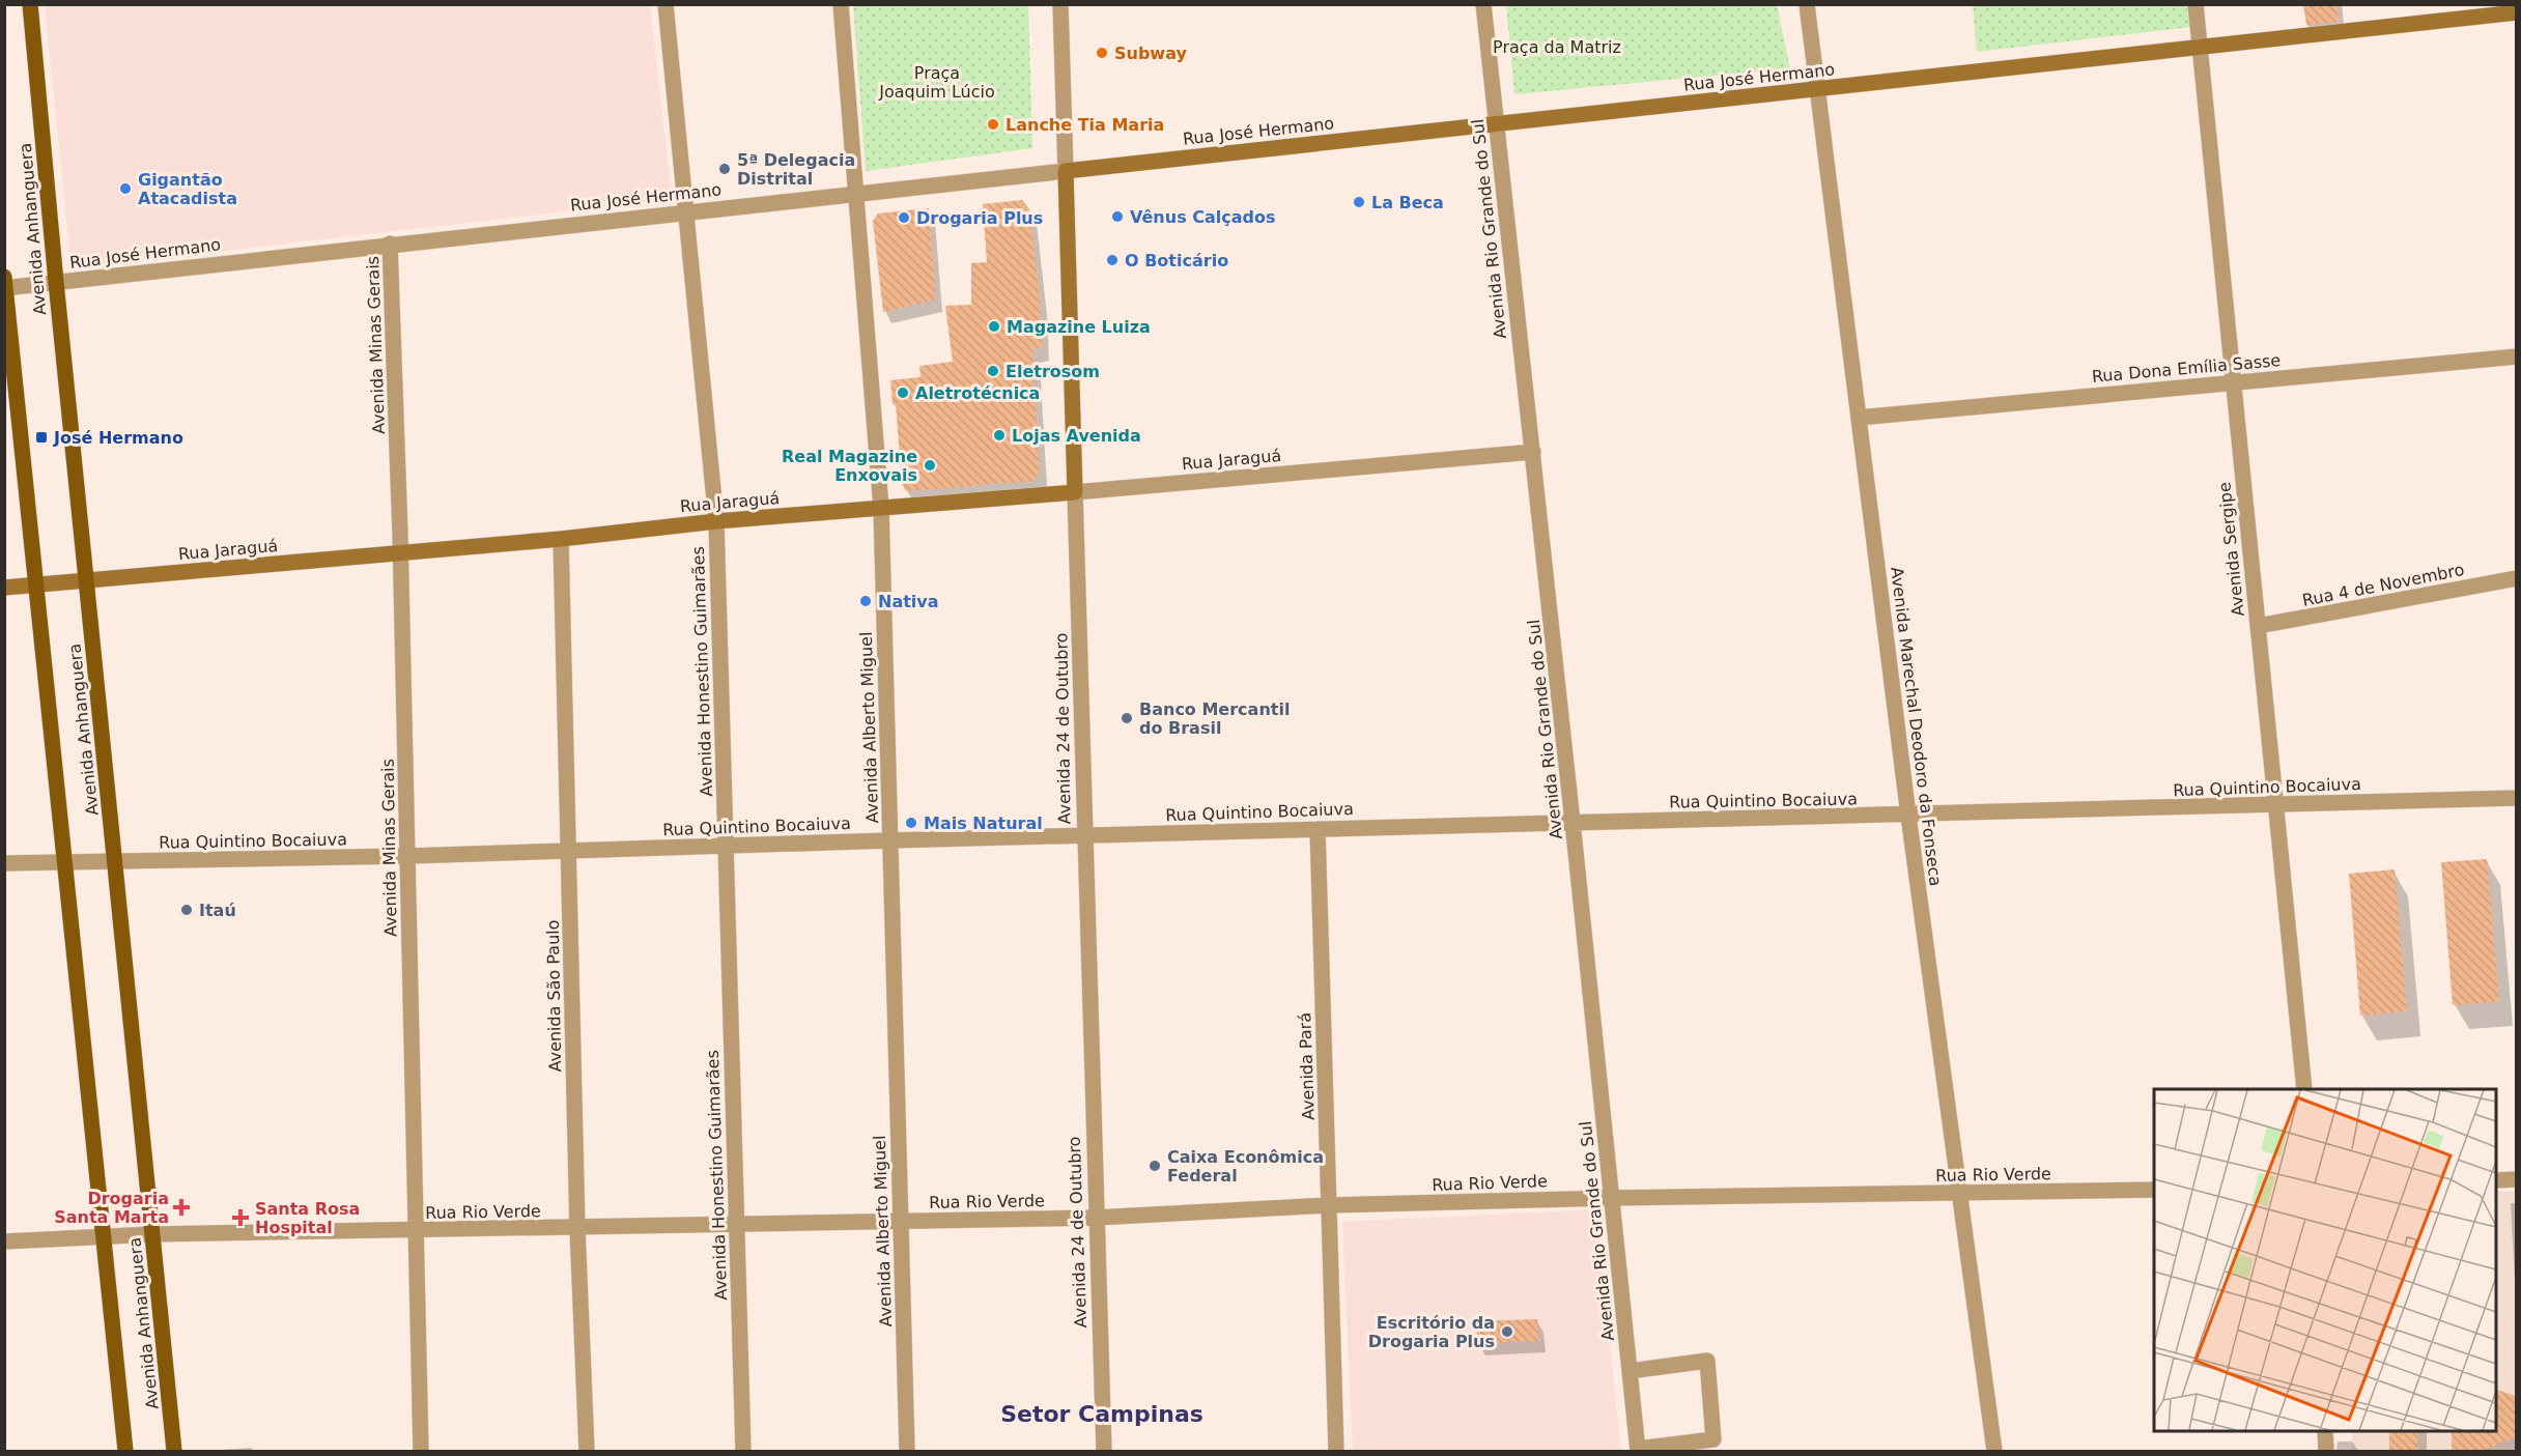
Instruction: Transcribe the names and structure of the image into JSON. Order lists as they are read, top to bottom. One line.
{"streets":{"main road":["Rua José Hermano","Avenida Anhanguera","Rua Jaraguá","Avenida 24 de Outubro"],"street":["Avenida Rio Grande do Sul","Avenida Minas Gerais","Rua Dona Emília Sasse","Avenida Sergipe","Rua 4 de Novembro","Avenida Honestino Guimarães","Avenida Marechal Deodoro da Fonseca","Avenida Alberto Miguel","Rua Quintino Bocaiuva","Avenida São Paulo","Avenida Pará","Rua Rio Verde"]},"crossings":[["Rua José Hermano","Avenida Anhanguera"],["Rua José Hermano","Avenida Rio Grande do Sul"],["Rua José Hermano","Avenida Minas Gerais"],["Rua José Hermano","Avenida Sergipe"],["Rua José Hermano","Avenida Honestino Guimarães"],["Rua José Hermano","Avenida Marechal Deodoro da Fonseca"],["Rua José Hermano","Avenida Alberto Miguel"],["Rua José Hermano","Avenida 24 de Outubro"],["Avenida Anhanguera","Rua Jaraguá"],["Avenida Anhanguera","Rua Quintino Bocaiuva"],["Avenida Anhanguera","Rua Rio Verde"],["Avenida Rio Grande do Sul","Rua Jaraguá"],["Avenida Rio Grande do Sul","Rua Quintino Bocaiuva"],["Avenida Rio Grande do Sul","Rua Rio Verde"],["Avenida Minas Gerais","Rua Jaraguá"],["Avenida Minas Gerais","Rua Quintino Bocaiuva"],["Avenida Minas Gerais","Rua Rio Verde"],["Rua Dona Emília Sasse","Avenida Sergipe"],["Rua Dona Emília Sasse","Avenida Marechal Deodoro da Fonseca"],["Rua Jaraguá","Avenida Honestino Guimarães"],["Rua Jaraguá","Avenida Alberto Miguel"],["Rua Jaraguá","Avenida 24 de Outubro"],["Rua Jaraguá","Avenida São Paulo"],["Avenida Sergipe","Rua 4 de Novembro"],["Avenida Sergipe","Rua Quintino Bocaiuva"],["Avenida Honestino Guimarães","Rua Quintino Bocaiuva"],["Avenida Honestino Guimarães","Rua Rio Verde"],["Avenida Marechal Deodoro da Fonseca","Rua Quintino Bocaiuva"],["Avenida Marechal Deodoro da Fonseca","Rua Rio Verde"],["Avenida Alberto Miguel","Rua Quintino Bocaiuva"],["Avenida Alberto Miguel","Rua Rio Verde"],["Avenida 24 de Outubro","Rua Quintino Bocaiuva"],["Avenida 24 de Outubro","Rua Rio Verde"],["Rua Quintino Bocaiuva","Avenida São Paulo"],["Rua Quintino Bocaiuva","Avenida Pará"],["Avenida São Paulo","Rua Rio Verde"],["Avenida Pará","Rua Rio Verde"]],"districts":["Setor Campinas"],"parks":["Praça da Matriz","Praça Joaquim Lúcio"],"places":{"other":["Subway","Lanche Tia Maria","5ª Delegacia Distrital","Gigantão Atacadista","La Beca","Vênus Calçados","Drogaria Plus","O Boticário","Magazine Luiza","Eletrosom","Aletrotécnica","Lojas Avenida","Real Magazine Enxovais","Nativa","Banco Mercantil do Brasil","Mais Natural","Itaú","Caixa Econômica Federal","Escritório da Drogaria Plus"],"transit":["José Hermano"],"health":["Drogaria Santa Marta","Santa Rosa Hospital"]}}
